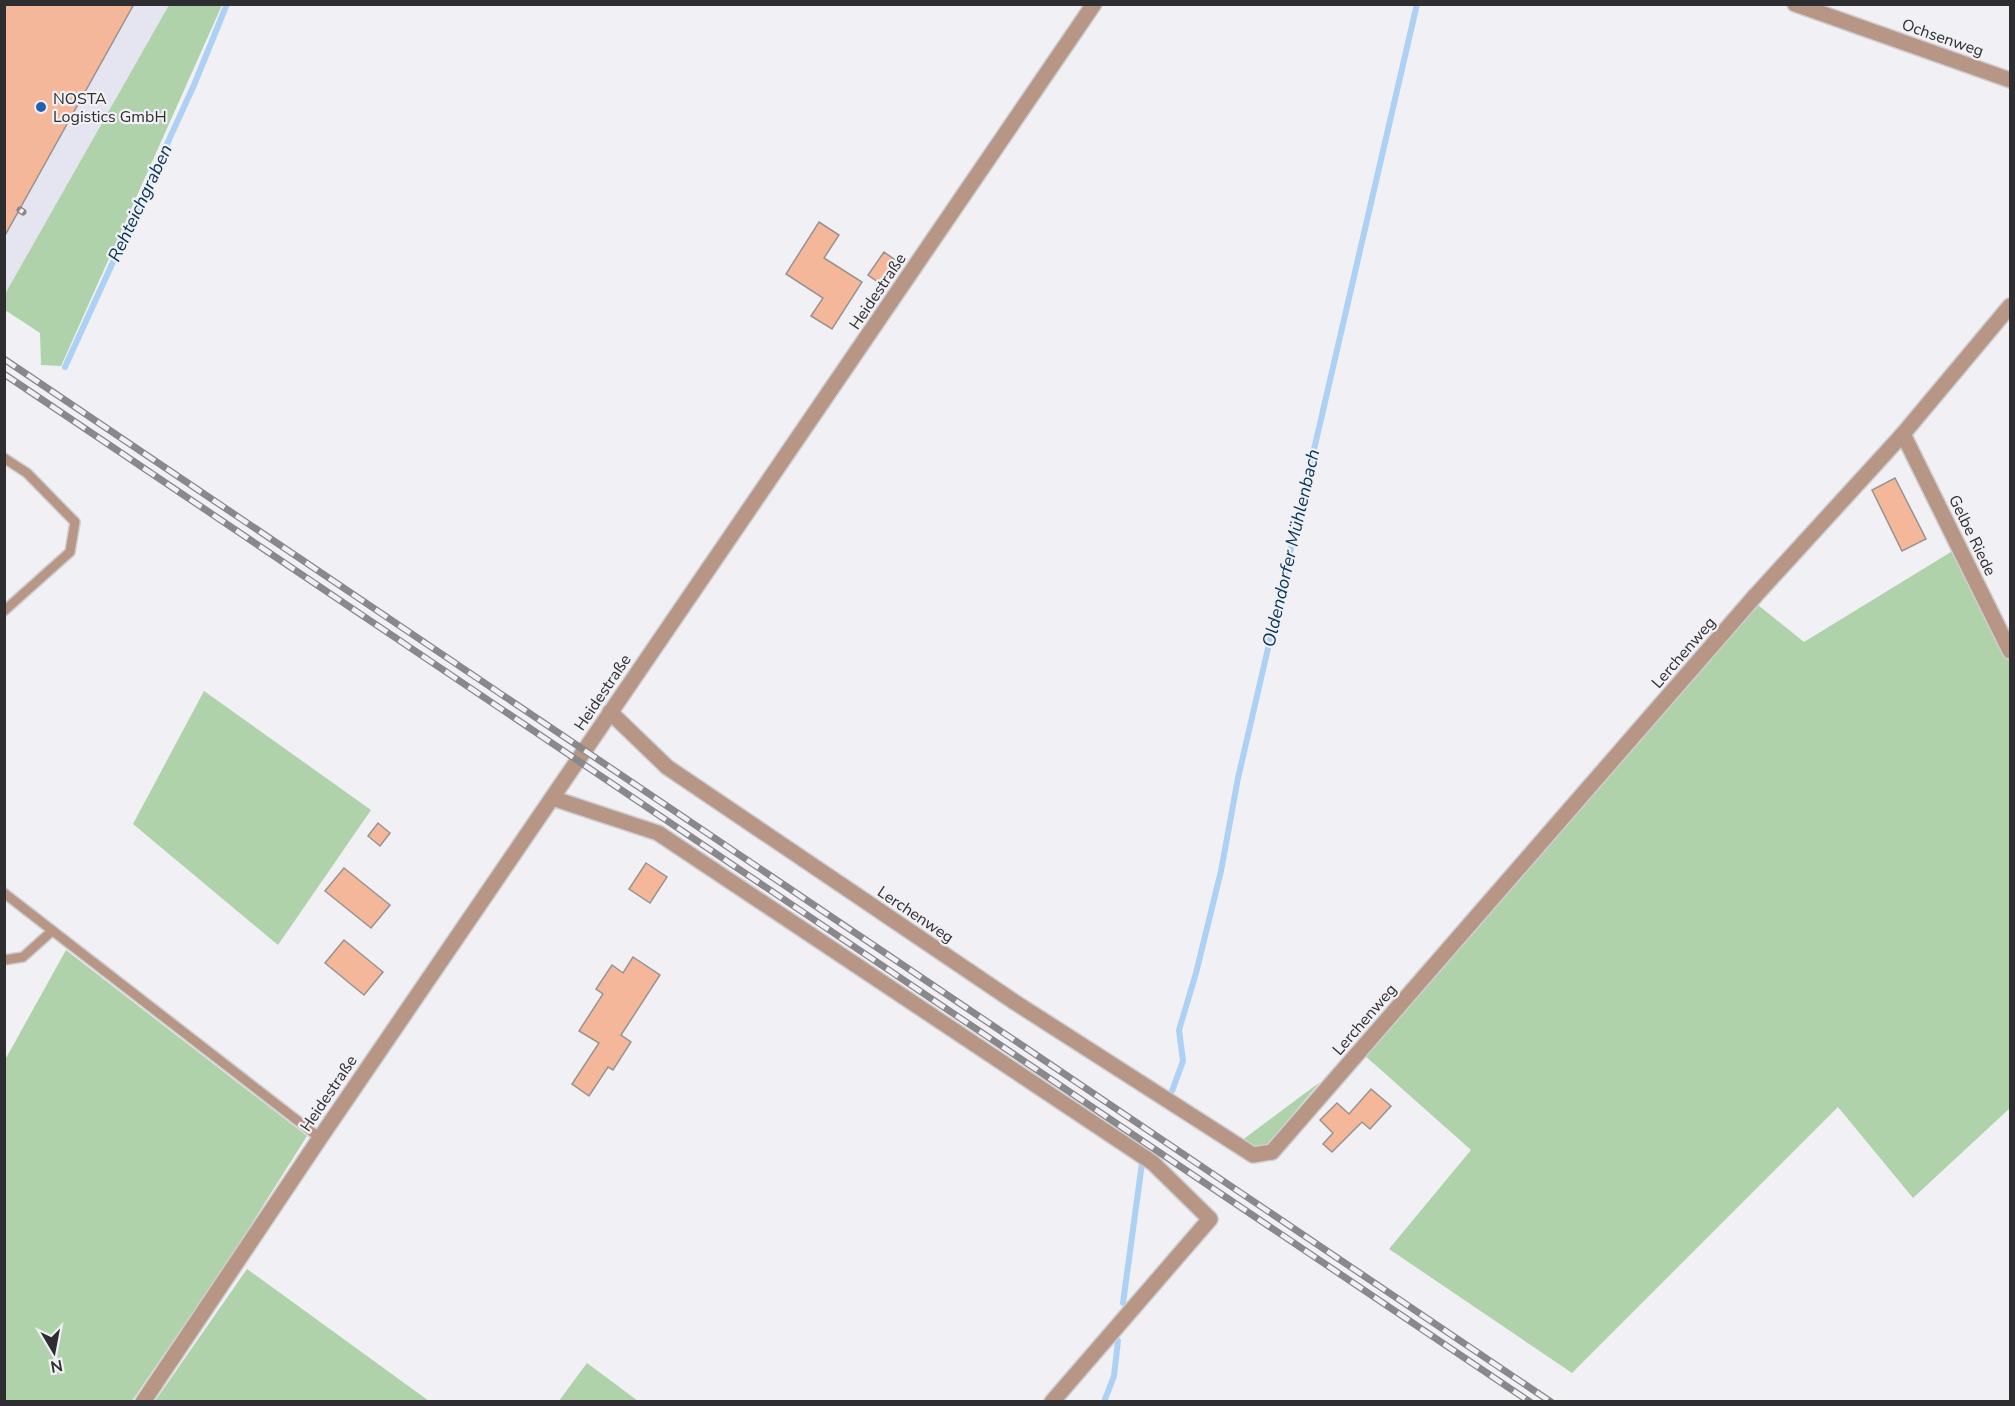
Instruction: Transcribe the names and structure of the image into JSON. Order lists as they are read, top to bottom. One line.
{"streets":{"street":["Ochsenweg","Heidestraße","Gelbe Riede","Lerchenweg"]},"crossings":[["Heidestraße","Lerchenweg"],["Gelbe Riede","Lerchenweg"]],"water":["Rehteichgraben","Oldendorfer Mühlenbach"],"places":["NOSTA Logistics GmbH"],"north":"bottom"}
